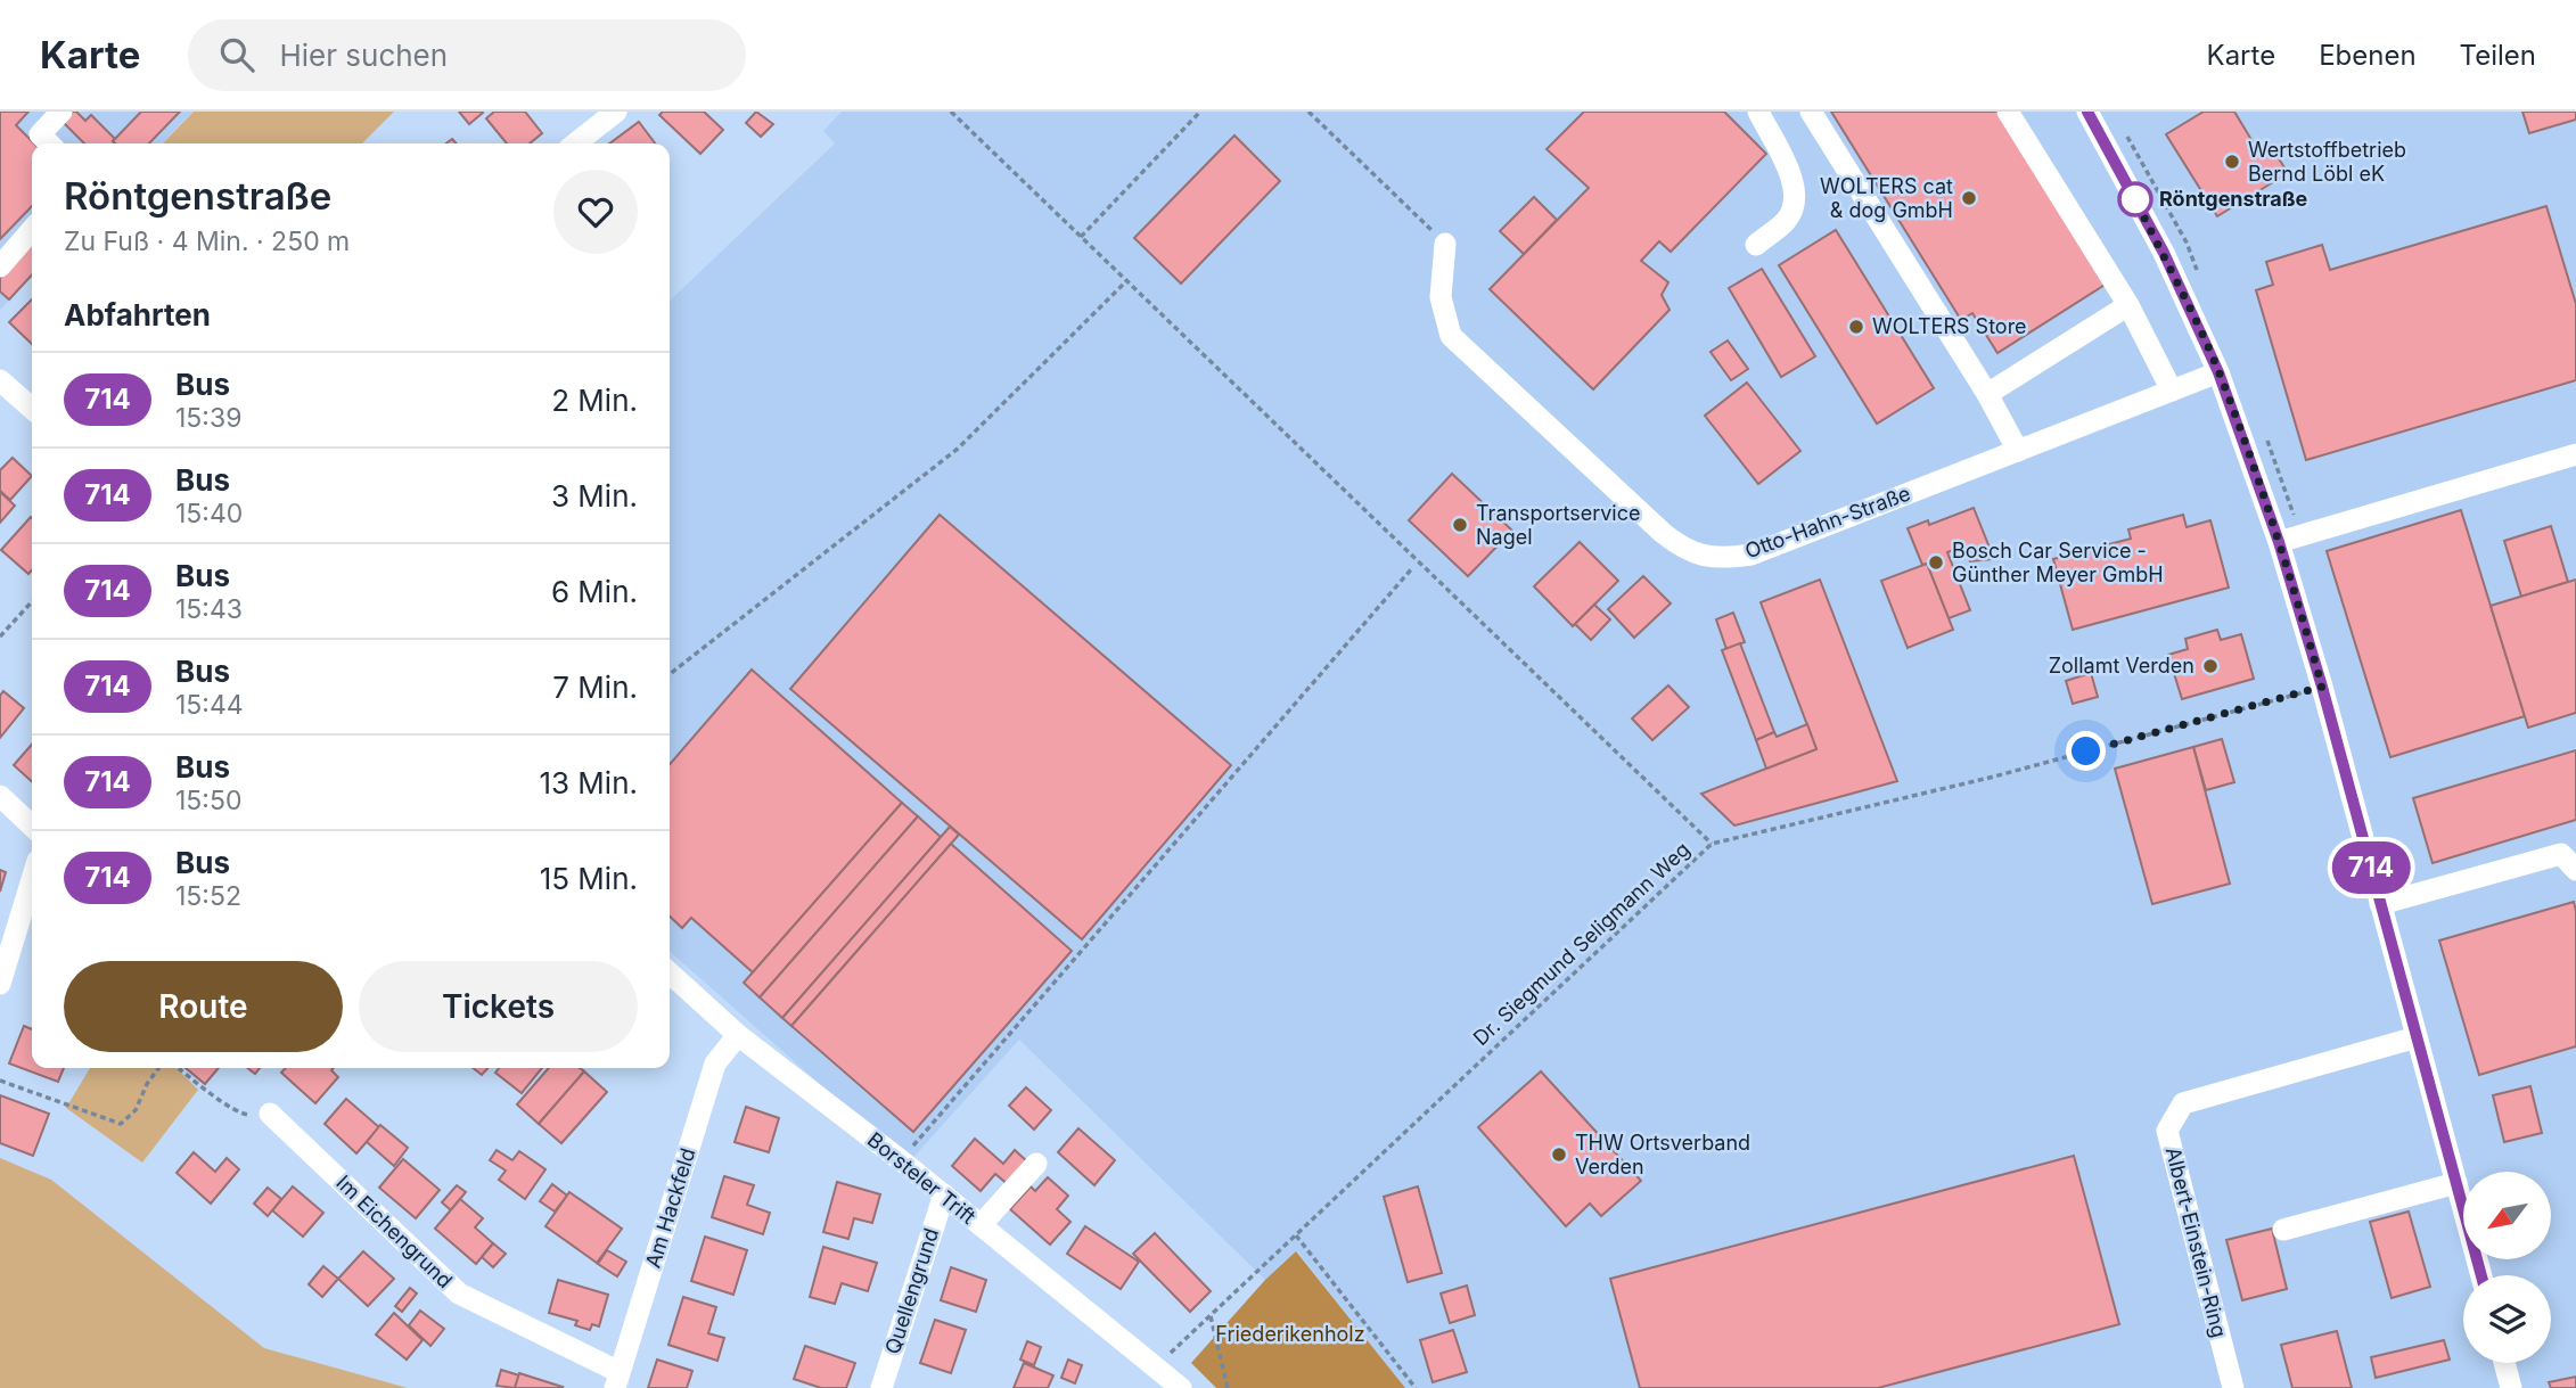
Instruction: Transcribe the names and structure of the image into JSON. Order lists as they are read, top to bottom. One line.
{"streets":{"street":["Otto-Hahn-Straße","Borsteler Trift","Am Hackfeld","Im Eichengrund","Albert-Einstein-Ring","Quellengrund"],"path":["Dr. Siegmund Seligmann Weg"]},"crossings":[["Dr. Siegmund Seligmann Weg","Borsteler Trift"],["Borsteler Trift","Am Hackfeld"],["Borsteler Trift","Quellengrund"],["Am Hackfeld","Im Eichengrund"]],"parks":["Friederikenholz"],"places":["Wertstoffbetrieb Bernd Löbl eK","WOLTERS cat & dog GmbH","Röntgenstraße","WOLTERS Store","Transportservice Nagel","Bosch Car Service - Günther Meyer GmbH","Zollamt Verden","THW Ortsverband Verden"],"lines":["bus line 714"],"north":"bottom left","page":{"header":"Karte","search":"Hier suchen","nav":["Karte","Ebenen","Teilen"],"on_map":"714","heading":[["Röntgenstraße","Zu Fuß · 4 Min. · 250 m"],"Abfahrten"],"list":[{"mark":"714","name":"Bus","note":"15:39","value":"2 Min."},{"mark":"714","name":"Bus","note":"15:40","value":"3 Min."},{"mark":"714","name":"Bus","note":"15:43","value":"6 Min."},{"mark":"714","name":"Bus","note":"15:44","value":"7 Min."},{"mark":"714","name":"Bus","note":"15:50","value":"13 Min."},{"mark":"714","name":"Bus","note":"15:52","value":"15 Min."}],"buttons":["Route","Tickets"]}}
